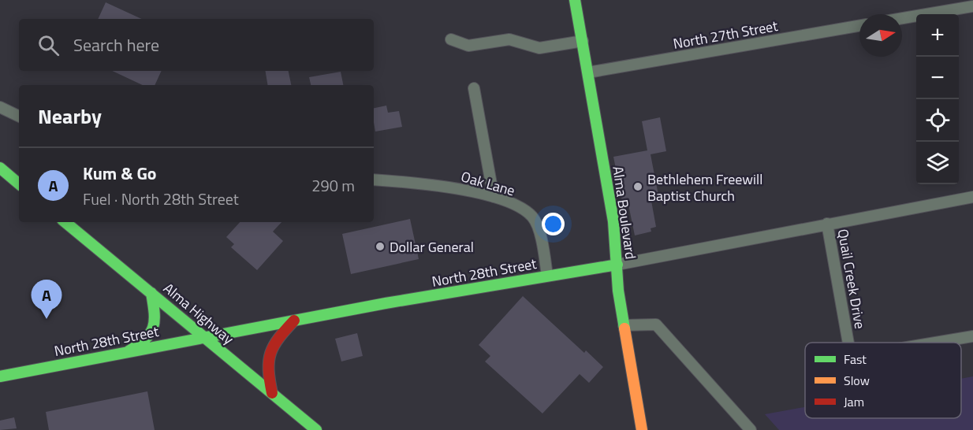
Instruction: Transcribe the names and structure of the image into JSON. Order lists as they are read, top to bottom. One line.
{"streets":{"street":["North 27th Street","Oak Lane","Alma Boulevard","North 28th Street","Quail Creek Drive","Alma Highway"]},"crossings":[["North 27th Street","Alma Boulevard"],["Oak Lane","North 28th Street"],["Alma Boulevard","North 28th Street"],["North 28th Street","Quail Creek Drive"],["North 28th Street","Alma Highway"]],"places":["Bethlehem Freewill Baptist Church","Dollar General"],"legend":["Fast","Slow","Jam"],"north":"right","page":{"map_buttons":["+","−"],"search":"Search here","heading":"Nearby","list":[{"mark":"A","name":"Kum & Go","note":"Fuel · North 28th Street","value":"290 m"}],"pins":"A"}}
